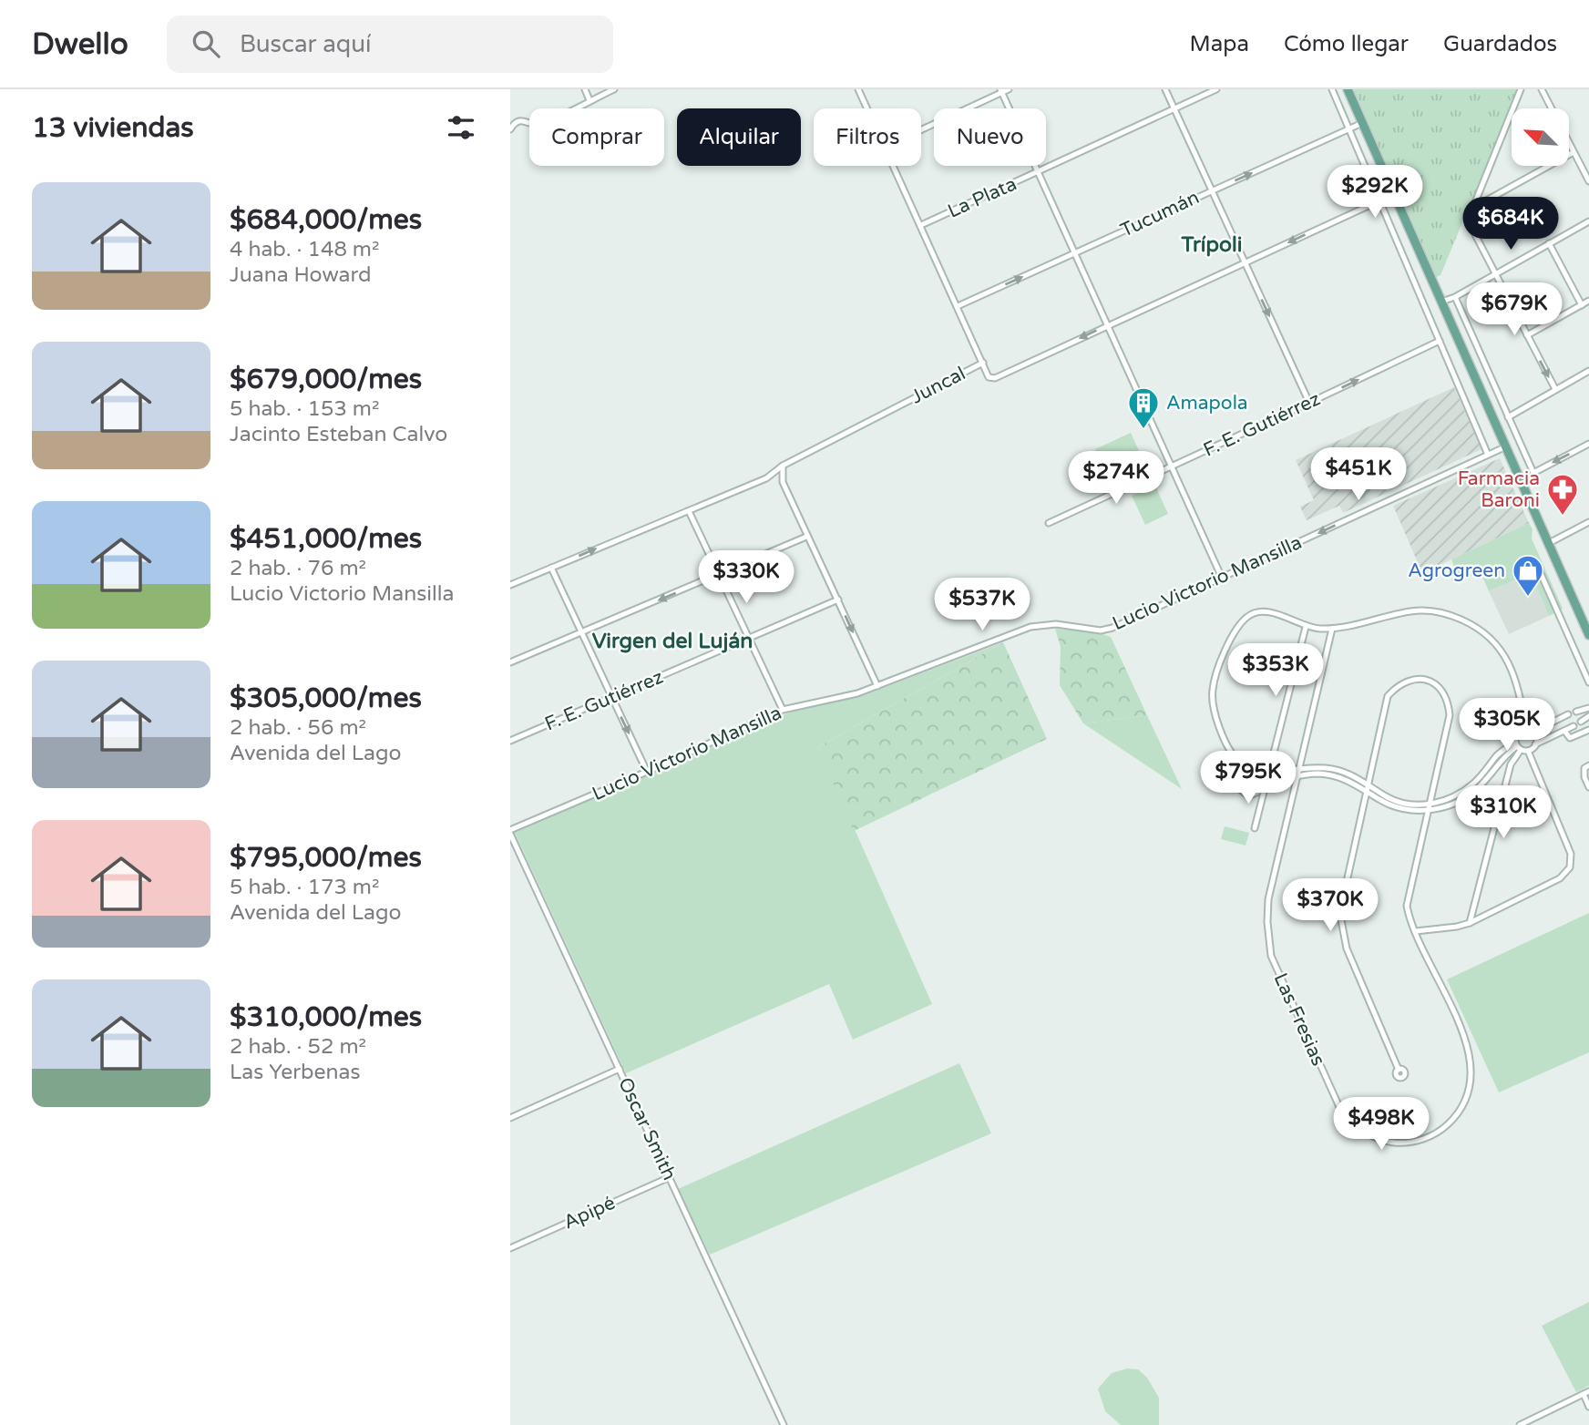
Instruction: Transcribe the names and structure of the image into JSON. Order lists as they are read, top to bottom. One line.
{"streets":{"street":["La Plata","Tucumán","Juncal","F. E. Gutiérrez","Lucio Victorio Mansilla","Las Fresias","Oscar Smith","Apipé"]},"crossings":[["Lucio Victorio Mansilla","Oscar Smith"],["Oscar Smith","Apipé"]],"one_way":["Tucumán"],"districts":["Trípoli","Virgen del Luján"],"places":{"building":["Amapola"],"pharmacy":["Farmacia Baroni"],"shop":["Agrogreen"]},"north":"top left","page":{"header":"Dwello","search":"Buscar aquí","nav":["Mapa","Cómo llegar","Guardados"],"heading":"13 viviendas","chip":["Comprar","Alquilar","Filtros","Nuevo"],"price":["$292K","$684K","$679K","$451K","$274K","$330K","$537K","$353K","$305K","$795K","$310K","$370K","$498K"],"list":[{"name":"$684,000/mes","note":"4 hab. · 148 m² · Juana Howard"},{"name":"$679,000/mes","note":"5 hab. · 153 m² · Jacinto Esteban Calvo"},{"name":"$451,000/mes","note":"2 hab. · 76 m² · Lucio Victorio Mansilla"},{"name":"$305,000/mes","note":"2 hab. · 56 m² · Avenida del Lago"},{"name":"$795,000/mes","note":"5 hab. · 173 m² · Avenida del Lago"},{"name":"$310,000/mes","note":"2 hab. · 52 m² · Las Yerbenas"}]}}
